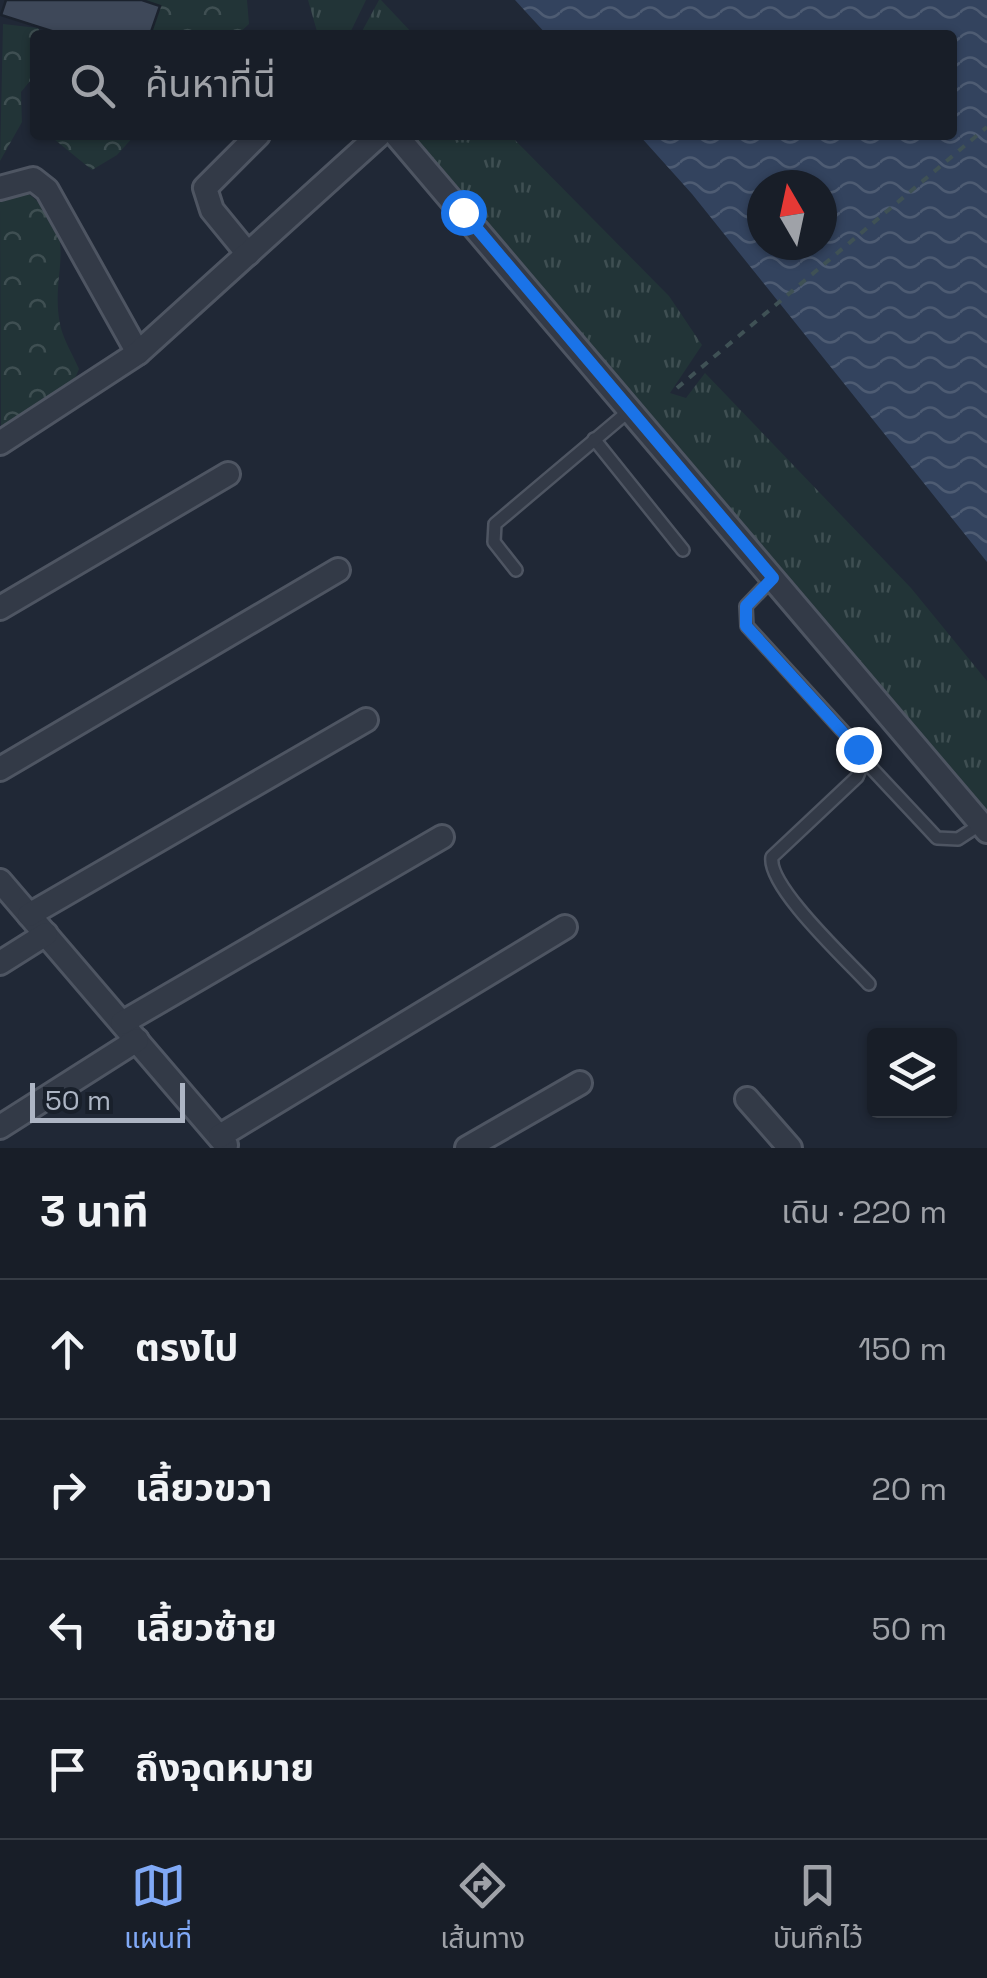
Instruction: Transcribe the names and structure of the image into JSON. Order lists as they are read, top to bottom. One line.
{"scale_bar":"50 m","north":"top","page":{"search":"ค้นหาที่นี่","scale":"50 m","heading":["3 นาที","เดิน · 220 m"],"list":[["ตรงไป","150 m"],["เลี้ยวขวา","20 m"],["เลี้ยวซ้าย","50 m"],"ถึงจุดหมาย"],"nav":["แผนที่","เส้นทาง","บันทึกไว้"]}}
